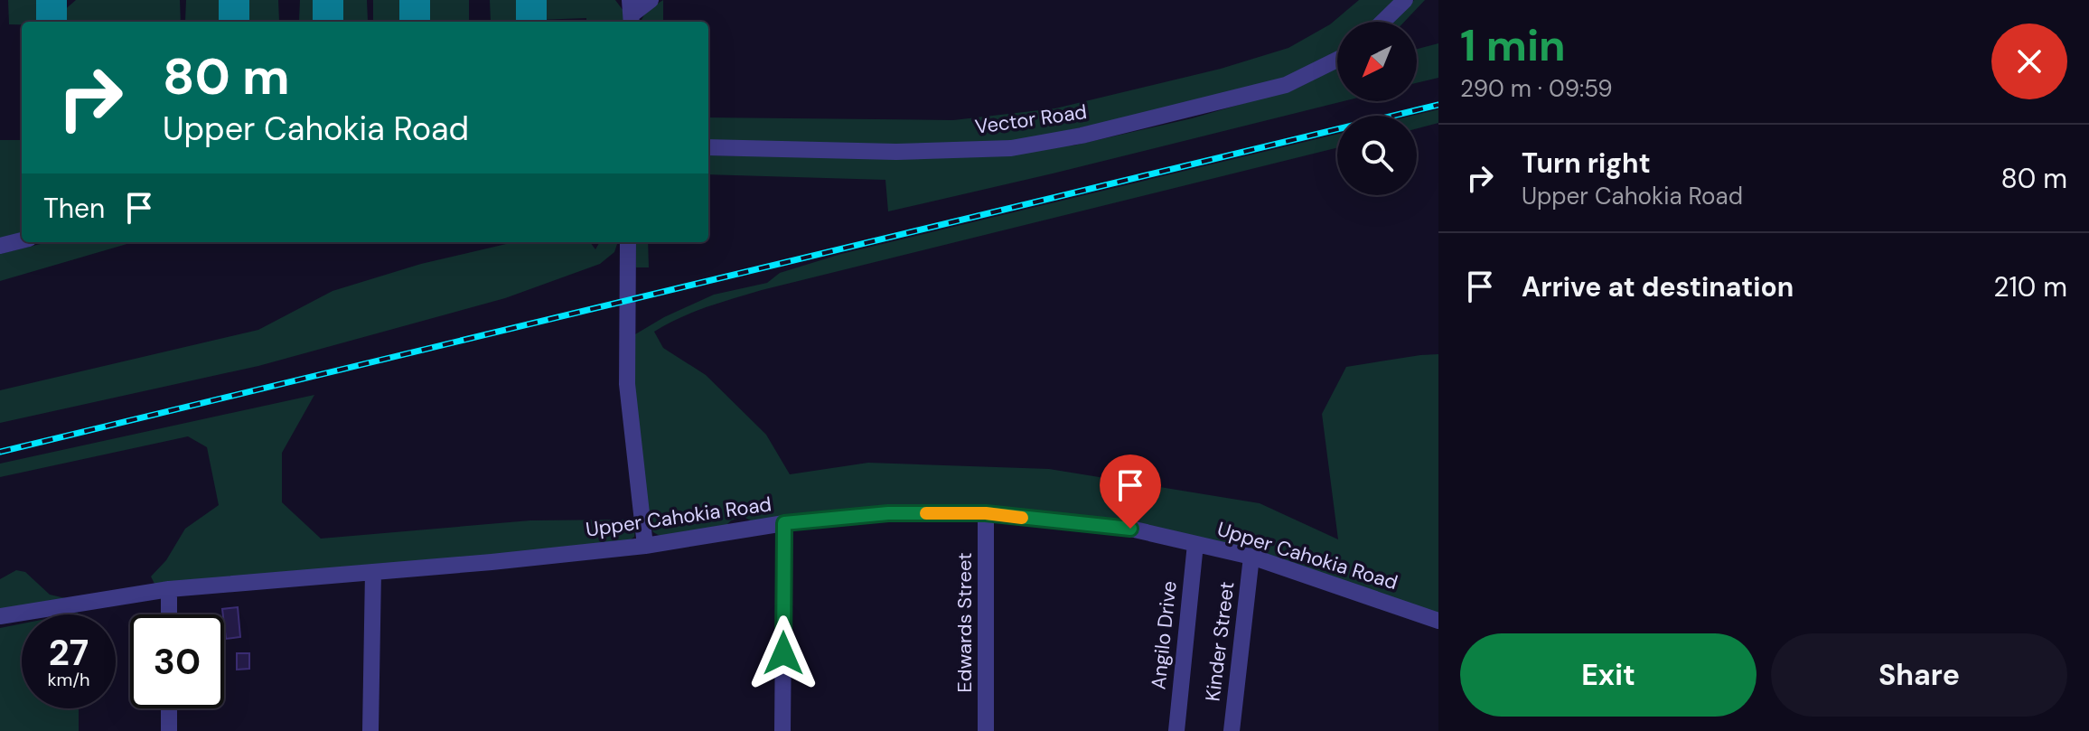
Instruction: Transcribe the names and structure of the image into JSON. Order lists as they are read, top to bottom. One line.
{"streets":{"street":["Vector Road","Upper Cahokia Road","Edwards Street","Angilo Drive","Kinder Street"]},"crossings":[["Upper Cahokia Road","Edwards Street"],["Upper Cahokia Road","Angilo Drive"],["Upper Cahokia Road","Kinder Street"]],"north":"bottom left","page":{"heading":["1 min","290 m · 09:59"],"turn":["80 m","Upper Cahokia Road"],"list":[{"name":"Turn right","note":"Upper Cahokia Road","value":"80 m"},{"name":"Arrive at destination","value":"210 m"}],"then":"Then","speed":"27 km/h","limit":"30","buttons":["Exit","Share"]}}
